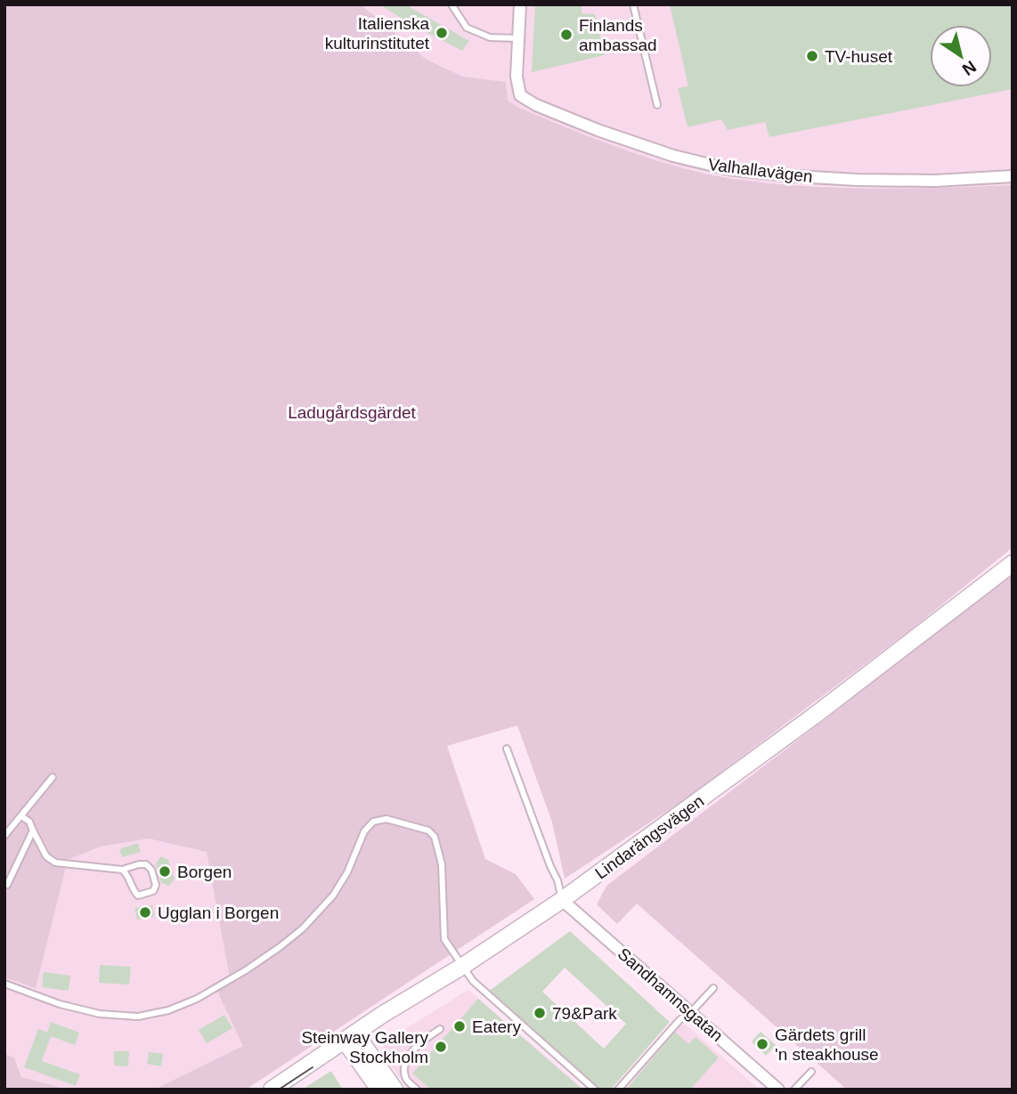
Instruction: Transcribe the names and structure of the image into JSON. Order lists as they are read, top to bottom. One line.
{"streets":{"street":["Valhallavägen","Lindarängsvägen","Sandhamnsgatan"]},"crossings":[["Lindarängsvägen","Sandhamnsgatan"]],"parks":["Ladugårdsgärdet"],"places":["Italienska kulturinstitutet","Finlands ambassad","TV-huset","Borgen","Ugglan i Borgen","79&Park","Eatery","Gärdets grill 'n steakhouse","Steinway Gallery Stockholm"],"north":"bottom right"}
